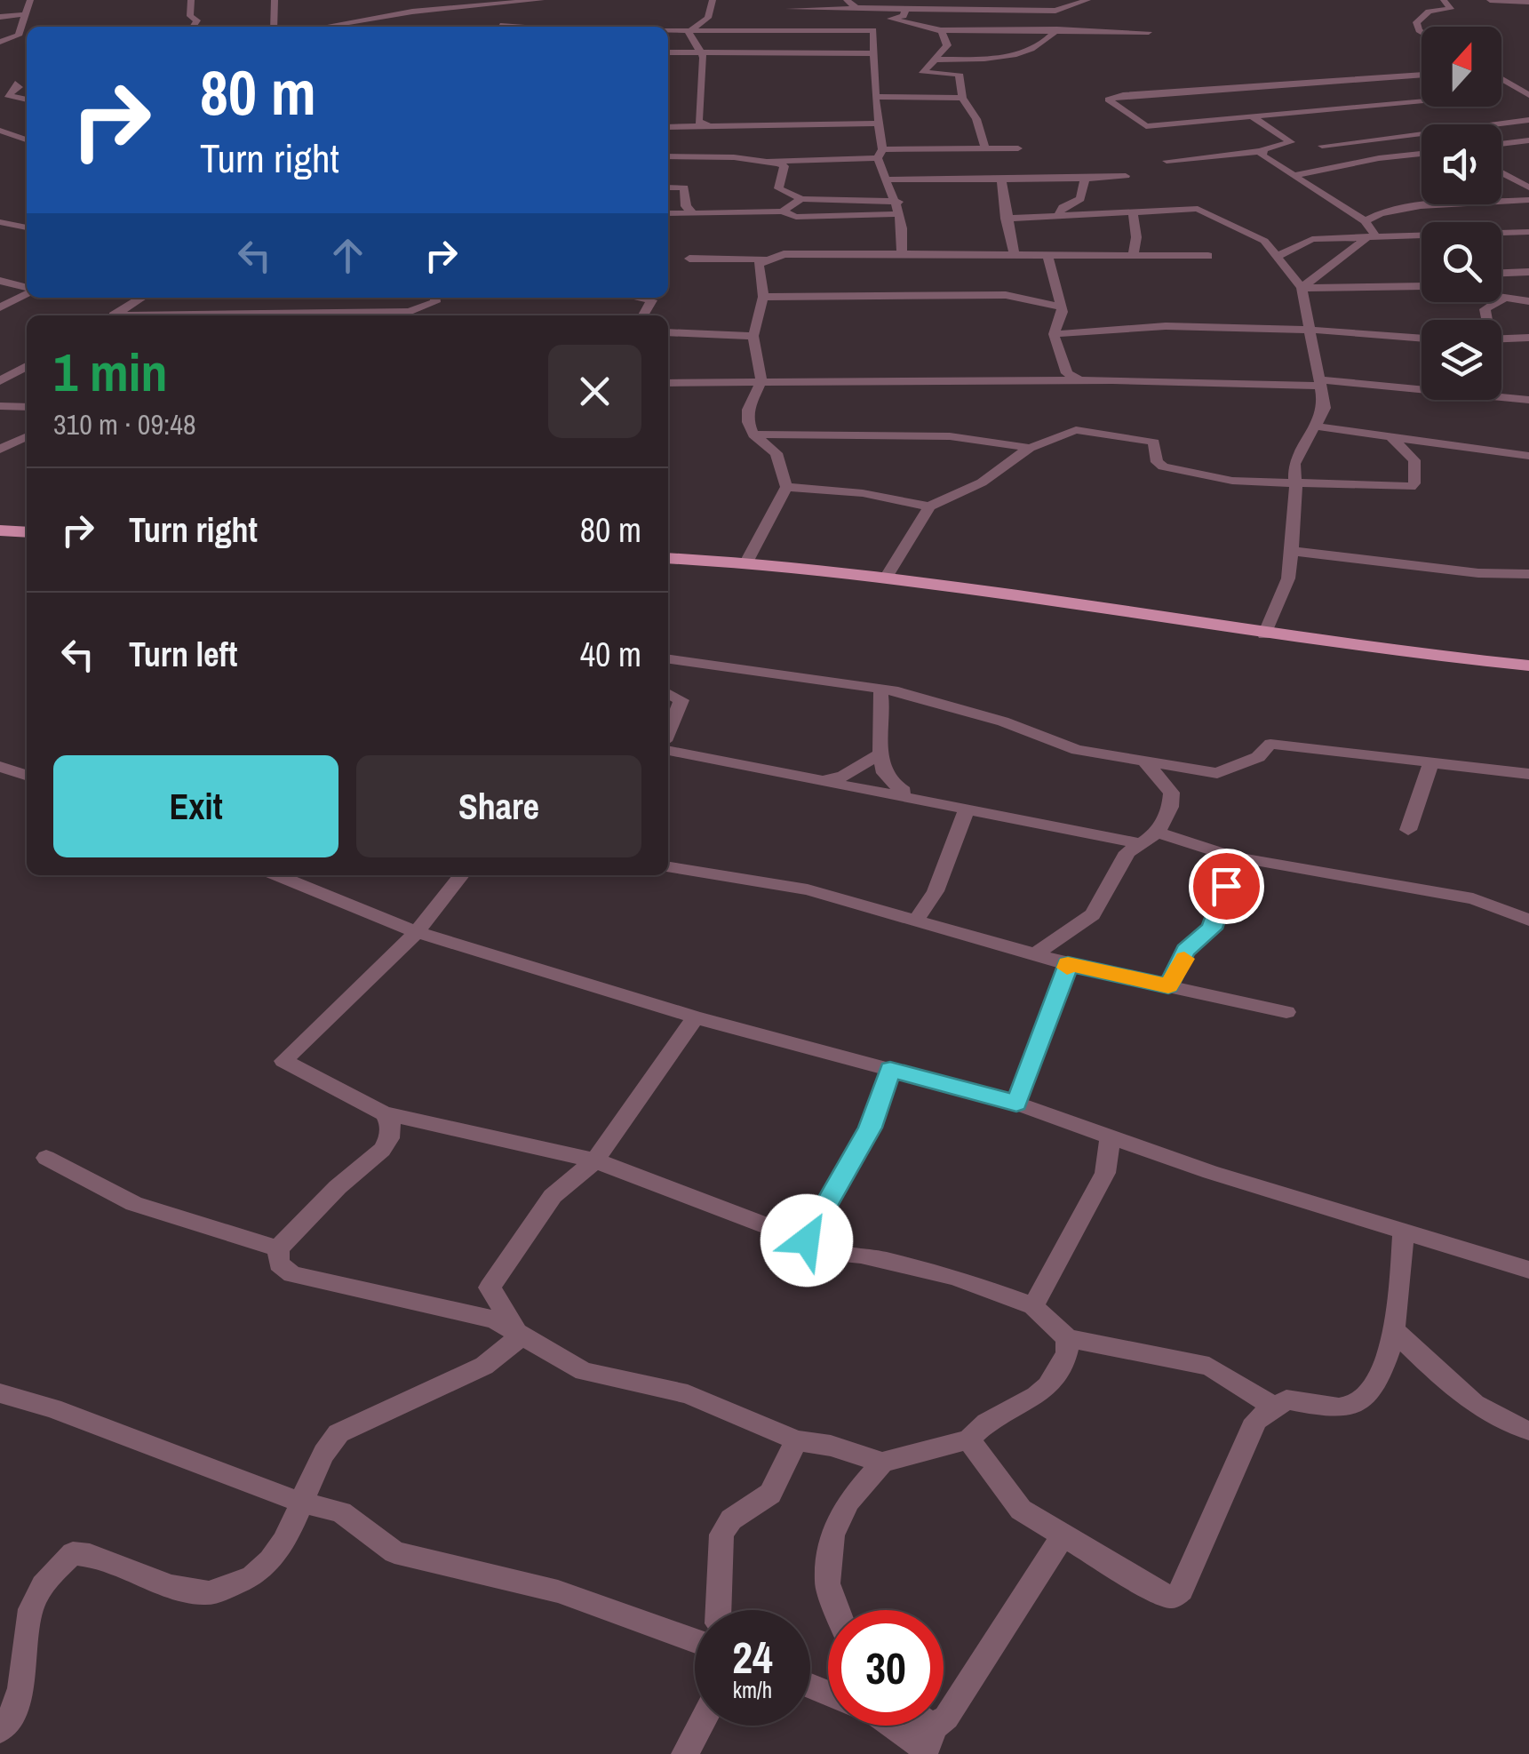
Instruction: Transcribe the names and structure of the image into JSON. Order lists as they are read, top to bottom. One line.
{"north":"top","page":{"turn":["80 m","Turn right"],"heading":["1 min","310 m · 09:48"],"list":[{"name":"Turn right","value":"80 m"},{"name":"Turn left","value":"40 m"}],"buttons":["Exit","Share"],"speed":"24 km/h","limit":"30"}}
